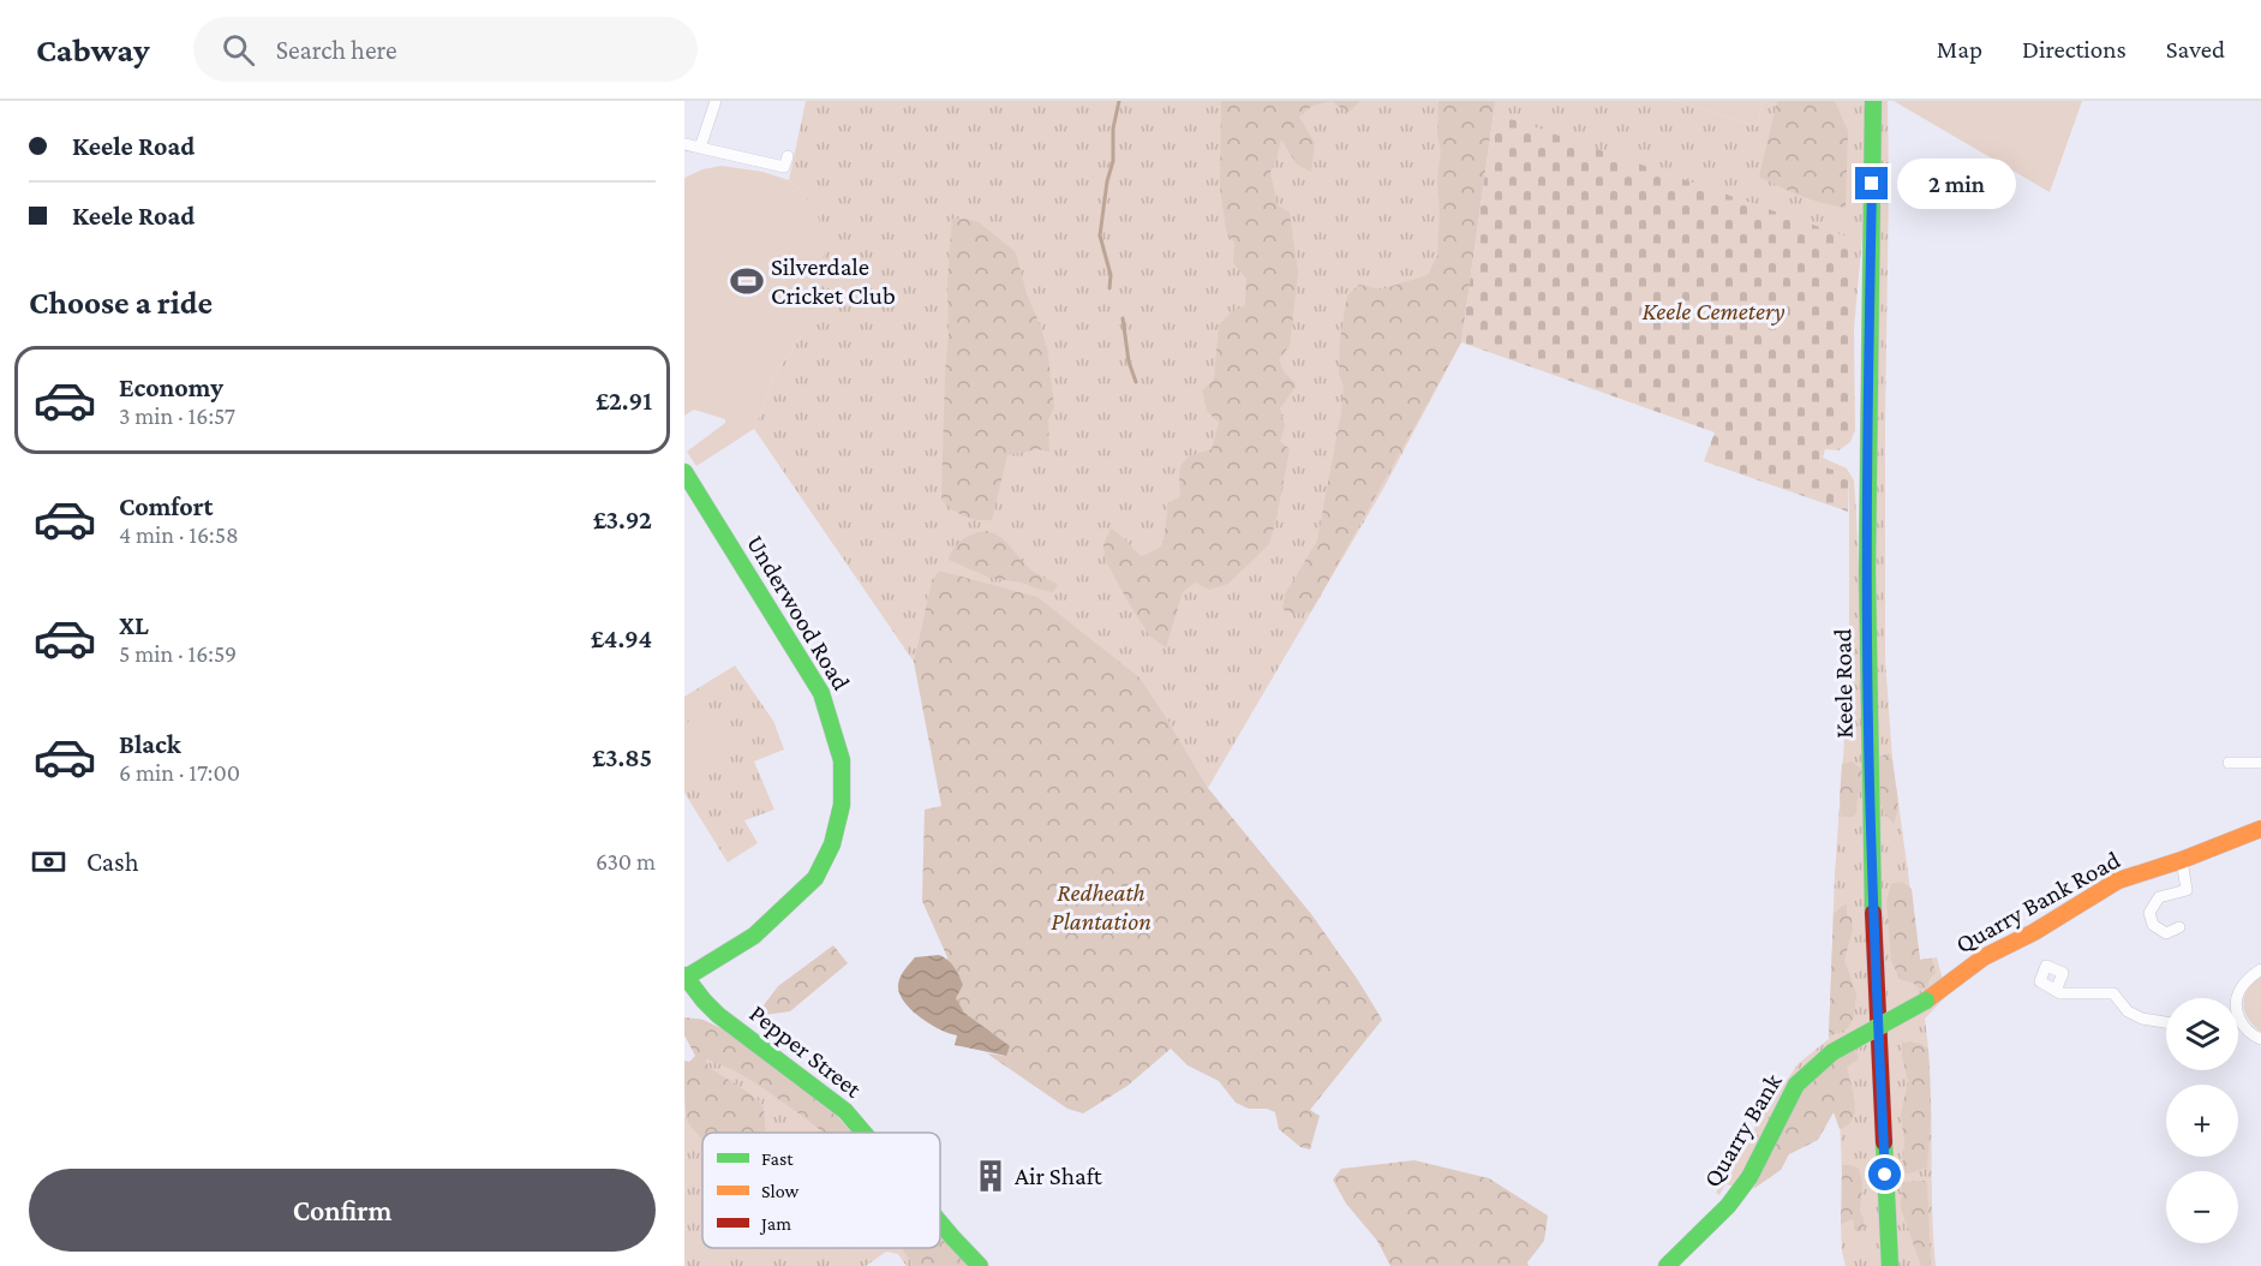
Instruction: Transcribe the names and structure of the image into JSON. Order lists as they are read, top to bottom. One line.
{"streets":{"main road":["Underwood Road","Keele Road","Quarry Bank Road","Pepper Street","Quarry Bank"]},"crossings":[["Underwood Road","Pepper Street"],["Quarry Bank Road","Quarry Bank"]],"parks":["Keele Cemetery","Redheath Plantation"],"places":{"sports":["Silverdale Cricket Club"],"building":["Air Shaft"]},"legend":["Fast","Slow","Jam"],"page":{"header":"Cabway","search":"Search here","nav":["Map","Directions","Saved"],"banner":["Keele Road","Keele Road"],"bubble":"2 min","heading":"Choose a ride","list":[{"name":"Economy","note":"3 min · 16:57","value":"£2.91"},{"name":"Comfort","note":"4 min · 16:58","value":"£3.92"},{"name":"XL","note":"5 min · 16:59","value":"£4.94"},{"name":"Black","note":"6 min · 17:00","value":"£3.85"}],"pay":["Cash","630 m"],"map_buttons":["+","−"],"buttons":"Confirm"}}
